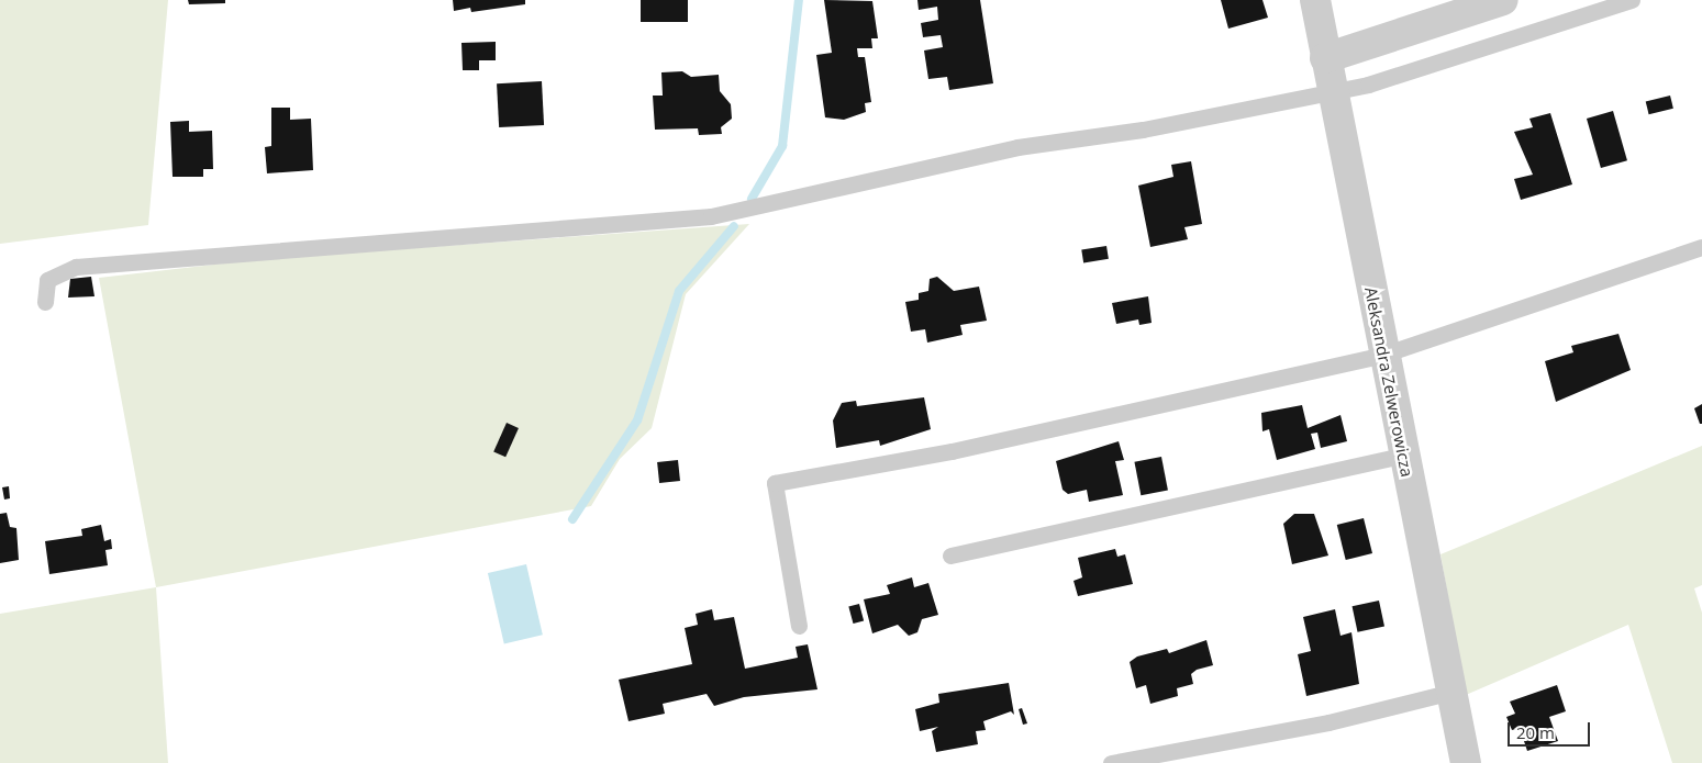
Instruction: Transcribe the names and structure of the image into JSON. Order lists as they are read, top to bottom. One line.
{"streets":{"street":["Aleksandra Zelwerowicza"]},"scale_bar":"20 m"}
